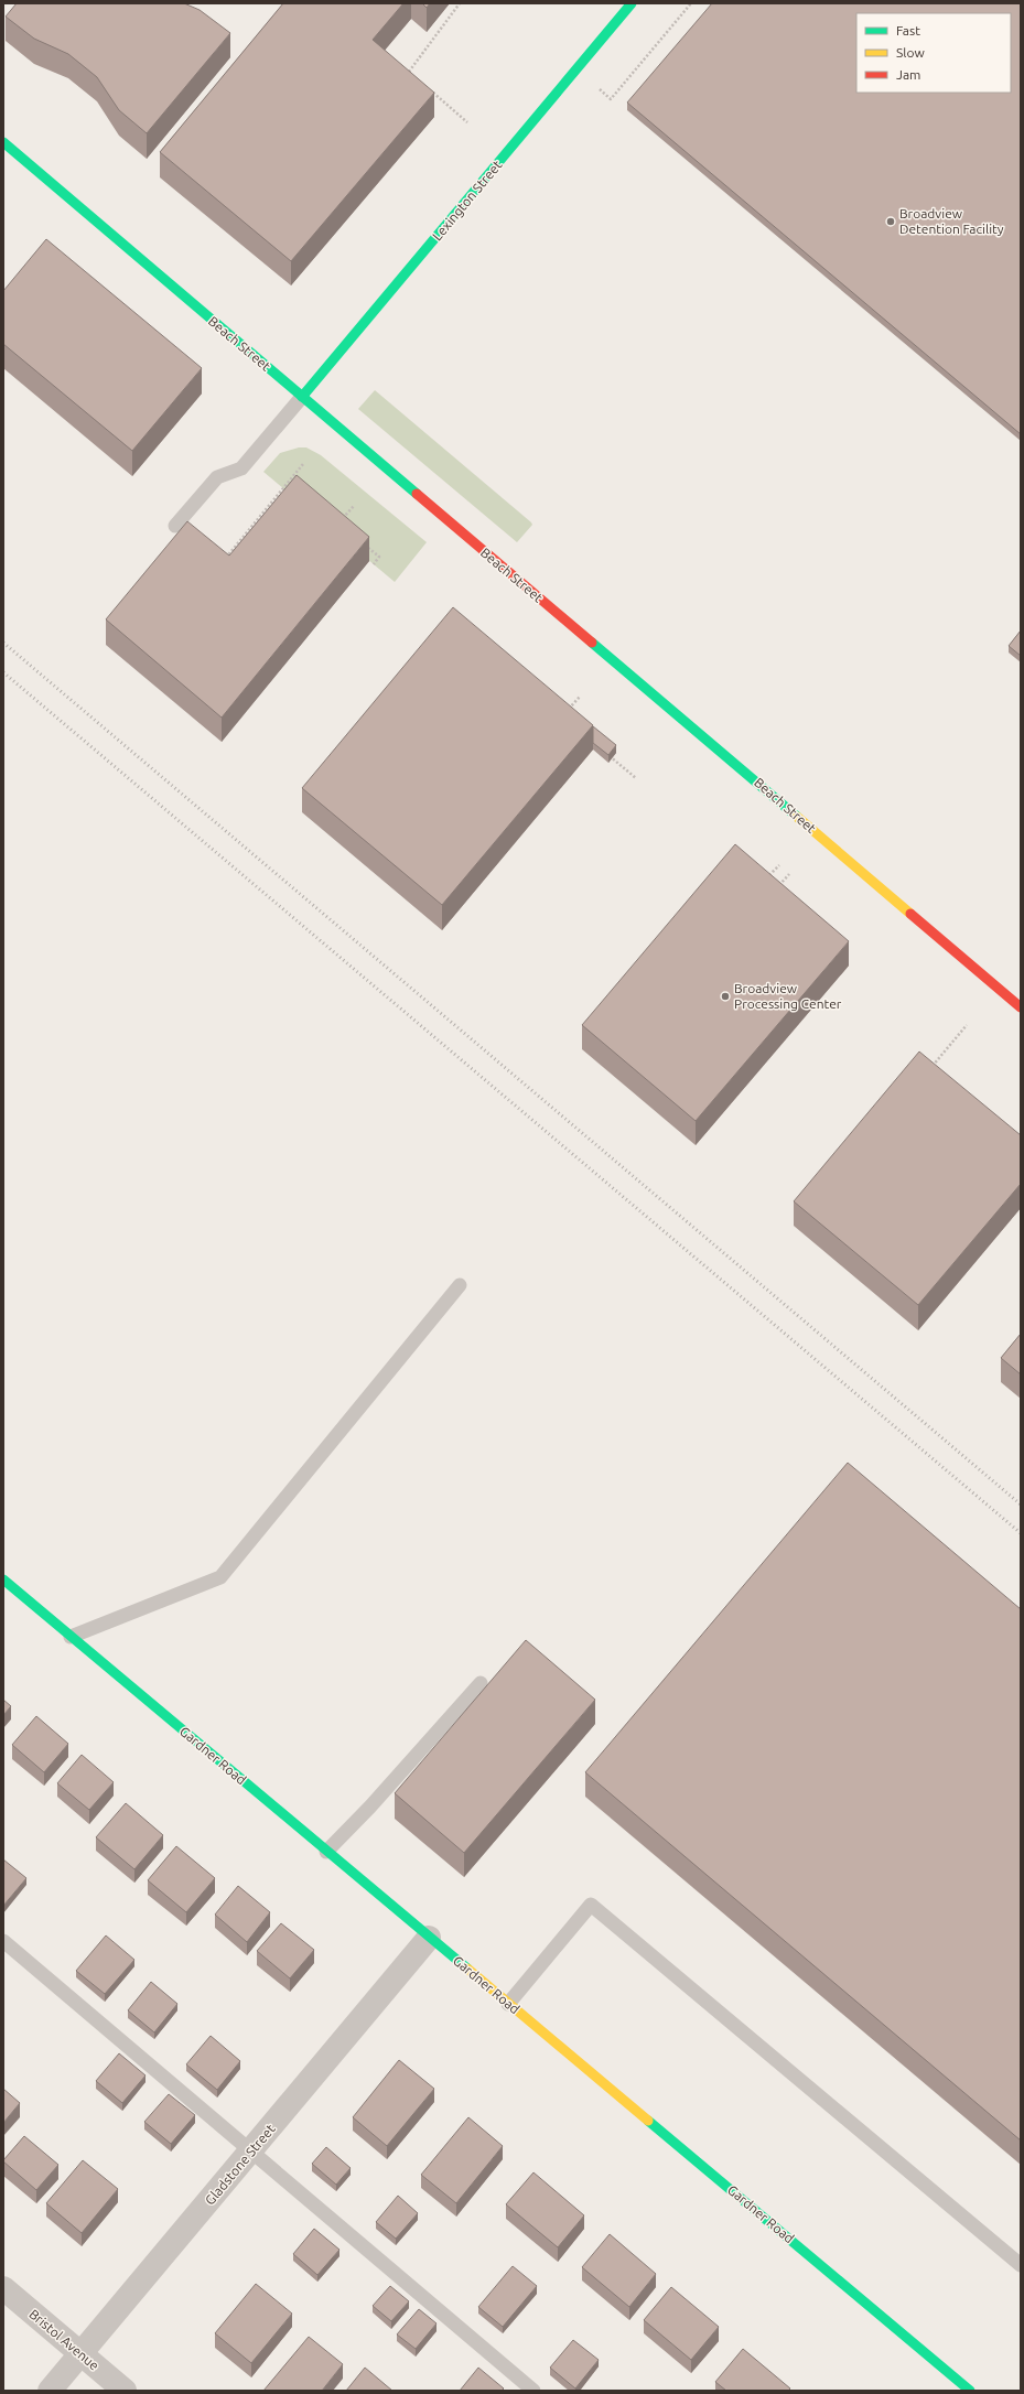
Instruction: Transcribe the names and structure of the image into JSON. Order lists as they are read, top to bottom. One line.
{"streets":{"street":["Lexington Street","Beach Street","Gardner Road","Gladstone Street","Bristol Avenue"]},"crossings":[["Lexington Street","Beach Street"],["Gardner Road","Gladstone Street"],["Gladstone Street","Bristol Avenue"]],"places":["Broadview Detention Facility","Broadview Processing Center"],"legend":["Fast","Slow","Jam"]}
